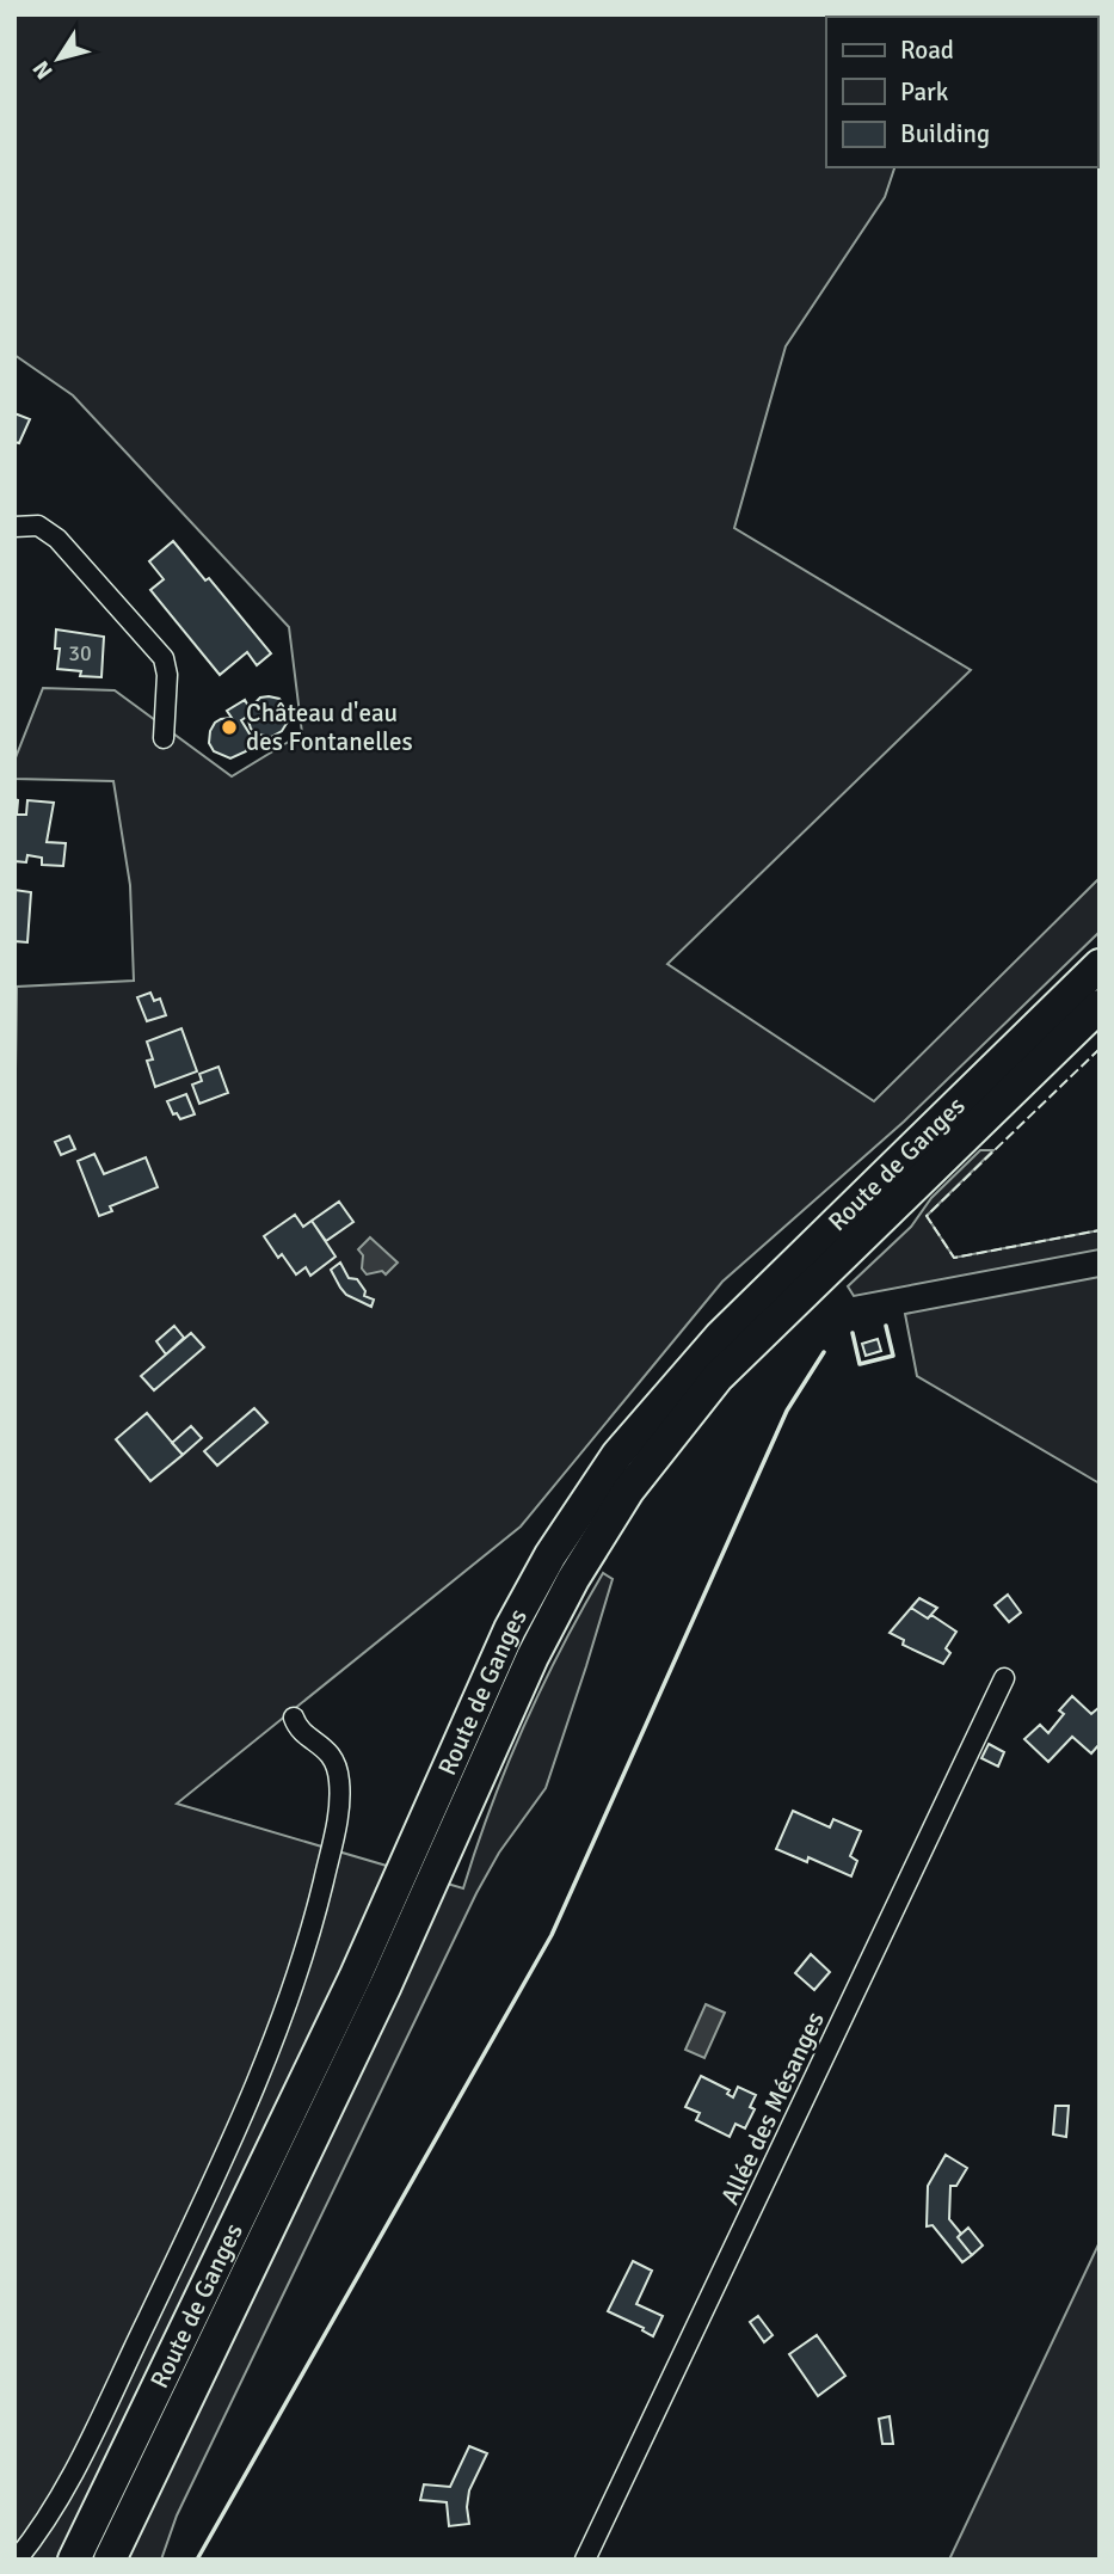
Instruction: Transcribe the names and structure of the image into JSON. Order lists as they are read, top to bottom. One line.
{"streets":{"main road":["Route de Ganges"],"street":["Allée des Mésanges"]},"places":["Château d'eau des Fontanelles"],"house_numbers":["30"],"legend":["Road","Park","Building"],"north":"bottom left"}
